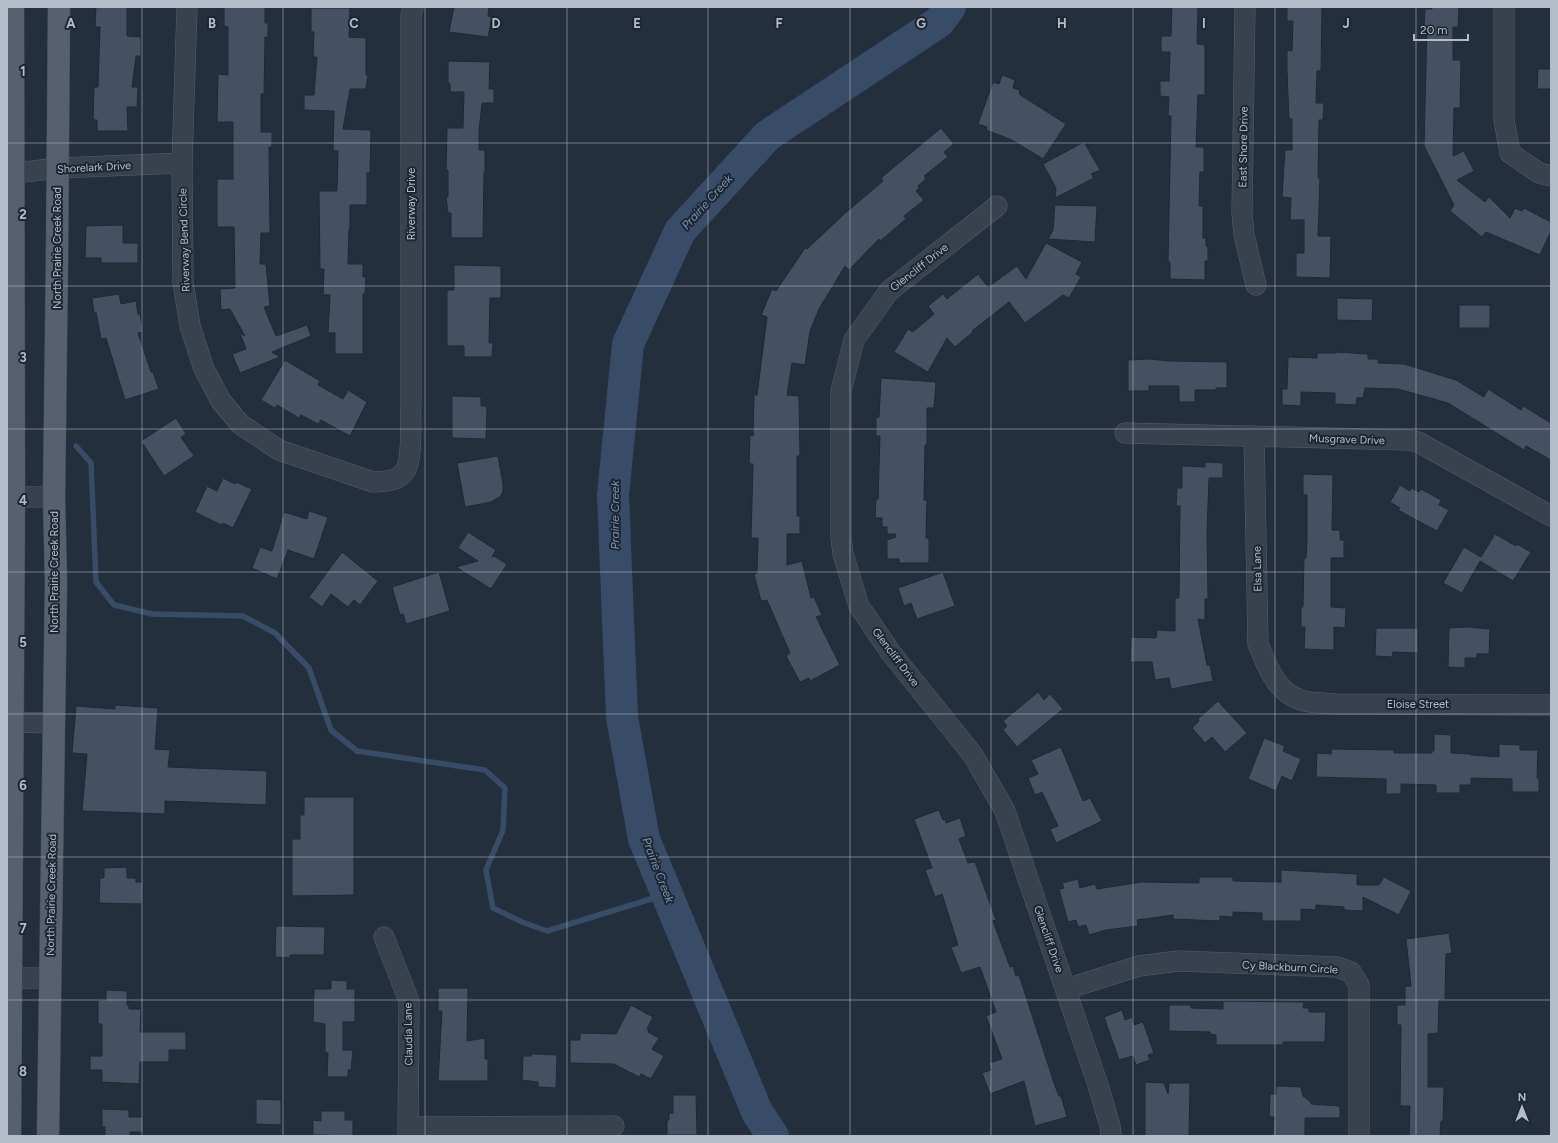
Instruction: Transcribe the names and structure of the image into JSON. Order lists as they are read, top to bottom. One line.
{"streets":{"main road":["North Prairie Creek Road"],"street":["East Shore Drive","Shorelark Drive","Riverway Drive","Riverway Bend Circle","Glencliff Drive","Musgrave Drive","Elsa Lane","Eloise Street","Cy Blackburn Circle","Claudia Lane"]},"crossings":[["Shorelark Drive","Riverway Bend Circle"],["Shorelark Drive","North Prairie Creek Road"],["Riverway Drive","Riverway Bend Circle"],["Glencliff Drive","Cy Blackburn Circle"],["Musgrave Drive","Elsa Lane"],["Elsa Lane","Eloise Street"]],"water":["Prairie Creek"],"scale_bar":"20 m","north":"top","grid":{"columns":["A","B","C","D","E","F","G","H","I","J"],"rows":["1","2","3","4","5","6","7","8"]}}
